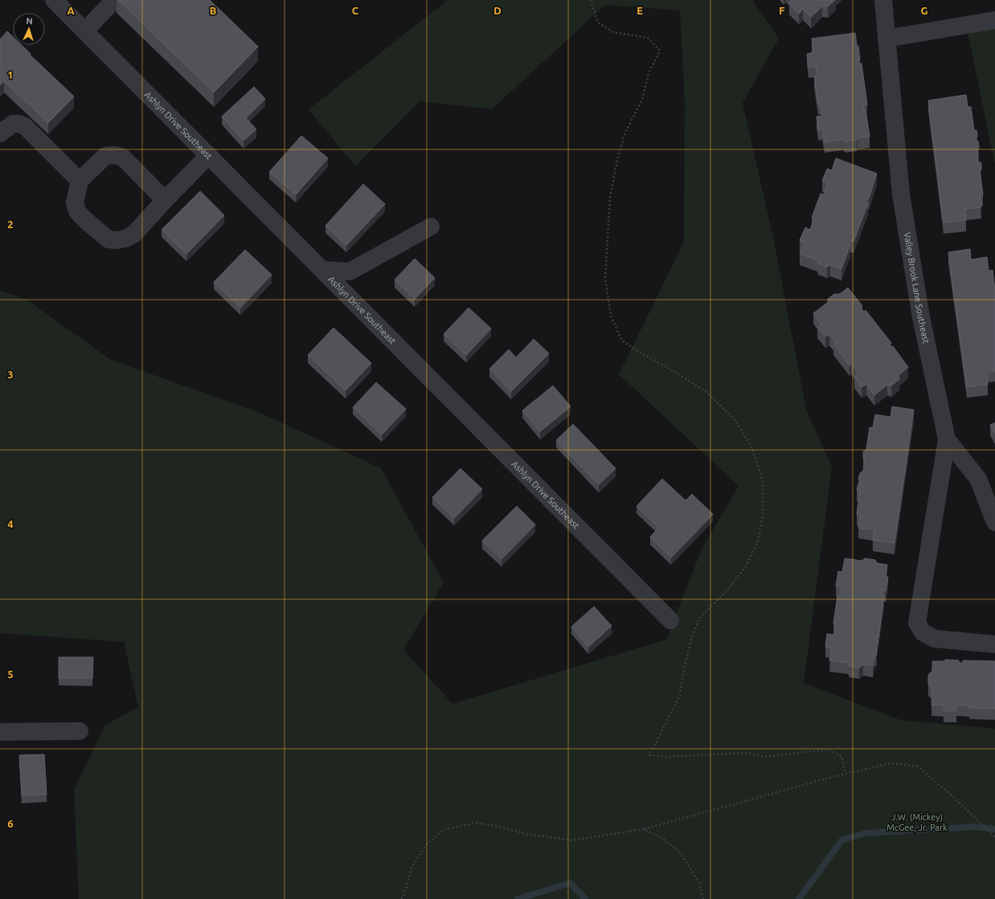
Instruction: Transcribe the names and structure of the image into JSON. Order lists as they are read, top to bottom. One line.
{"streets":{"street":["Ashlyn Drive Southeast","Valley Brook Lane Southeast"]},"parks":["J.W. (Mickey) McGee, Jr. Park"],"north":"top","grid":{"columns":["A","B","C","D","E","F","G"],"rows":["1","2","3","4","5","6"]}}
